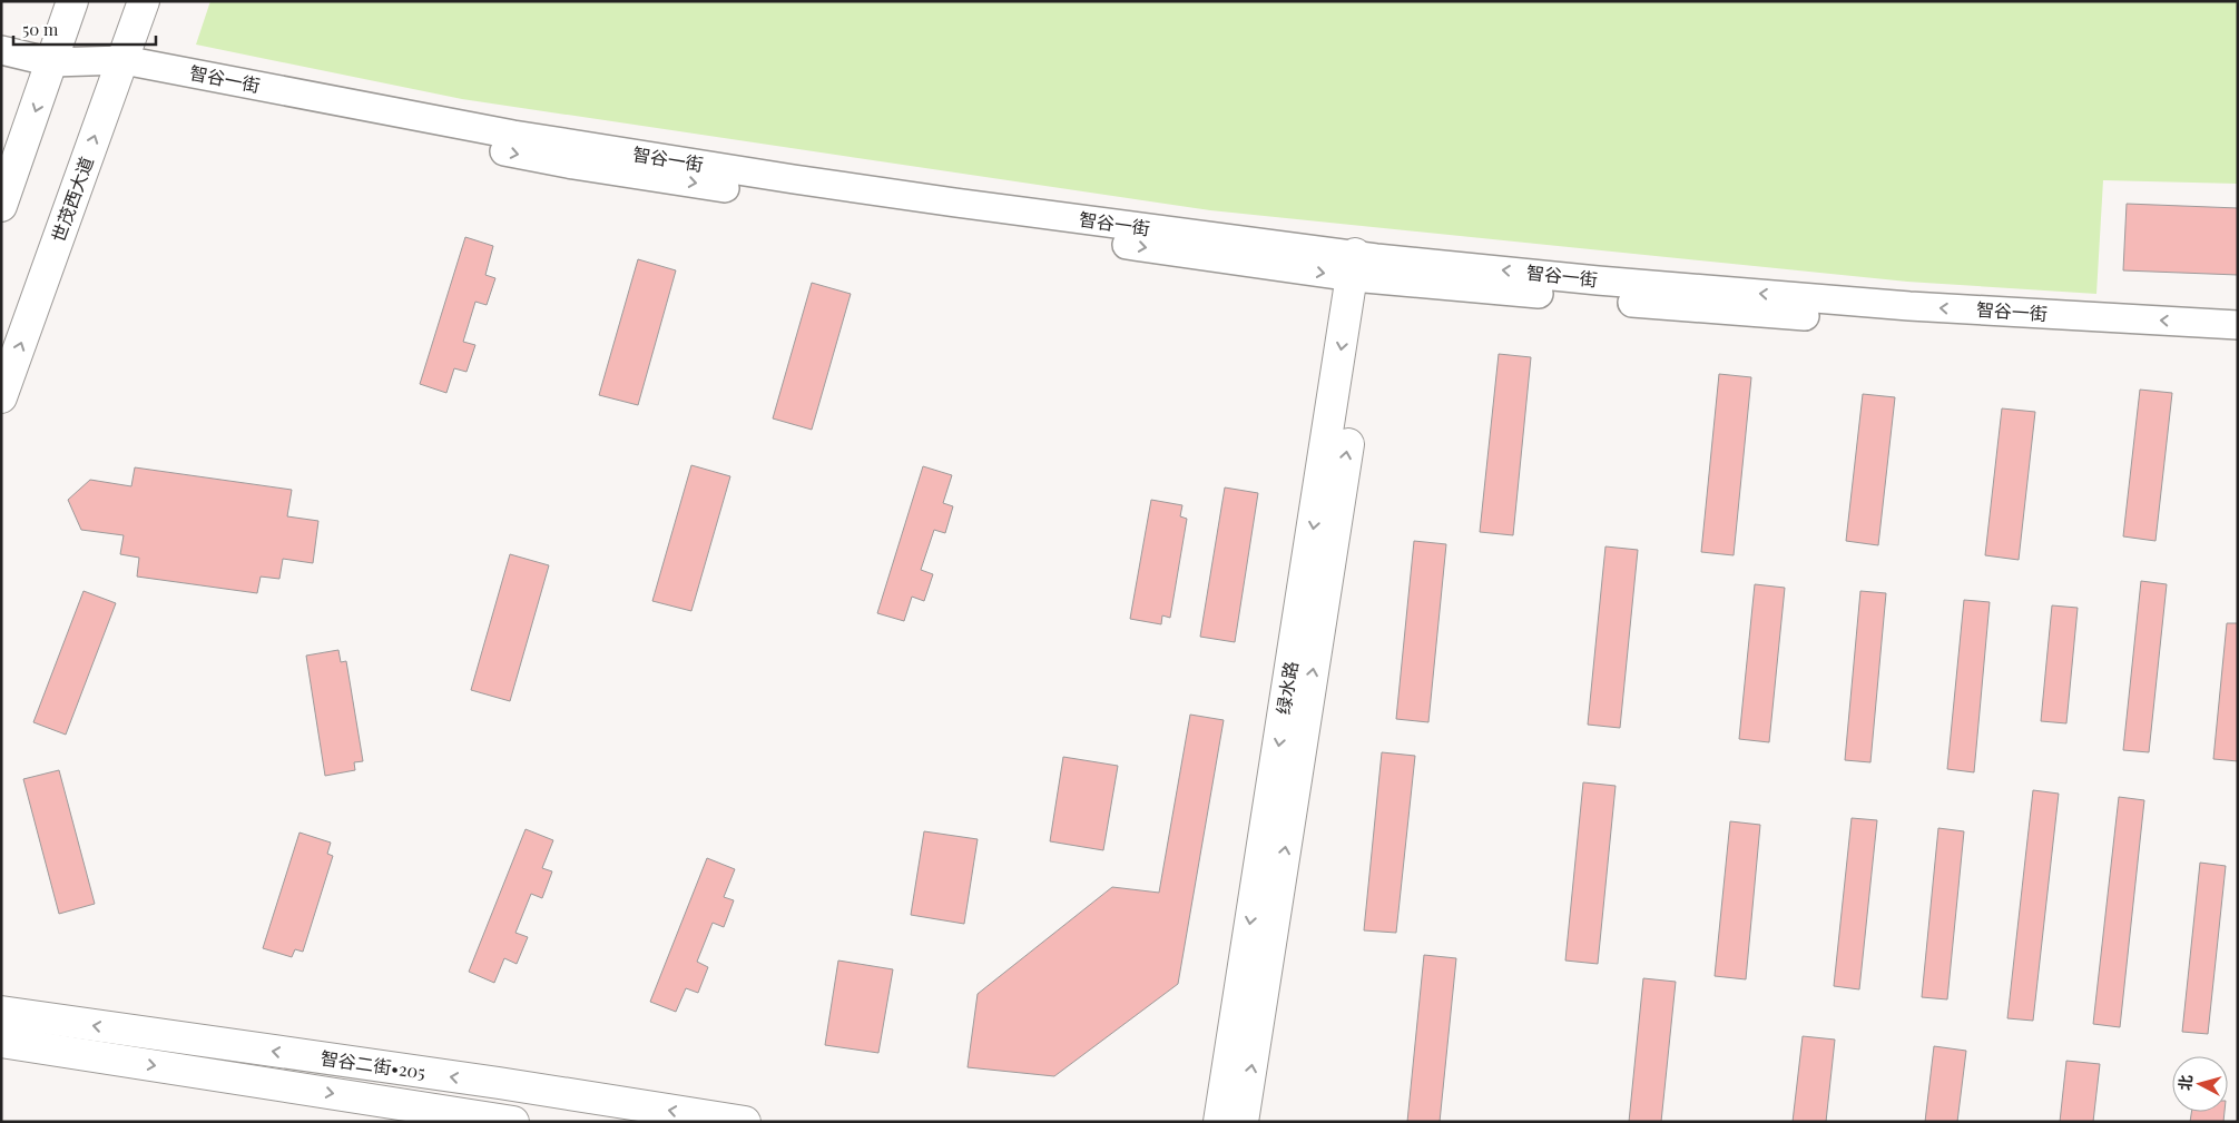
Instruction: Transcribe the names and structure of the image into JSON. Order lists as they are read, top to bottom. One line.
{"streets":{"main road":["世茂西大道","绿水路","智谷二街•205"],"street":["智谷一街"]},"crossings":[["智谷一街","世茂西大道"],["智谷一街","绿水路"]],"scale_bar":"50 m","north":"left"}
